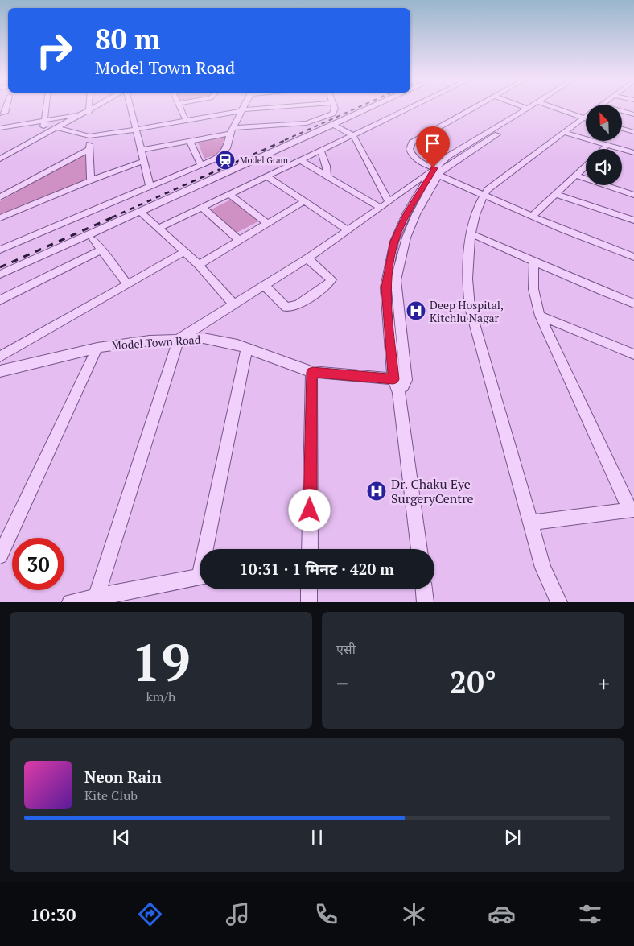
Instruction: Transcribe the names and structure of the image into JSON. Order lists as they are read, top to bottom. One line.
{"streets":{"street":["Model Town Road"]},"places":{"station":["Model Gram"],"hospital":["Deep Hospital, Kitchlu Nagar","Dr. Chaku Eye SurgeryCentre"]},"north":"top left","page":{"turn":["80 m","Model Town Road"],"limit":"30","trip":"10:31 · 1 मिनट · 420 m","tile":[["19","km/h"],"एसी"],"heat":["−","20°","+"],"song":["Neon Rain","Kite Club"],"tabs":"10:30"}}
